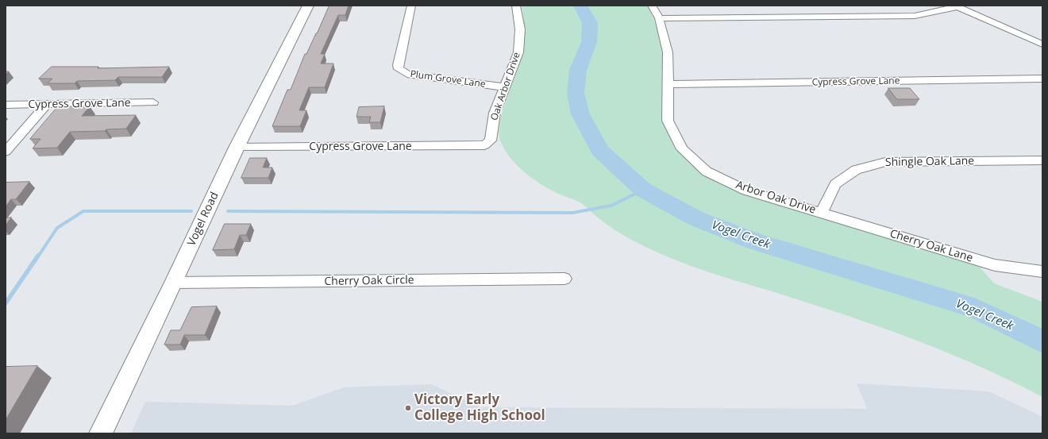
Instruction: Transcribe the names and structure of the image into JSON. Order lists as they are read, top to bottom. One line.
{"streets":{"street":["Plum Grove Lane","Cypress Grove Lane","Oak Arbor Drive","Shingle Oak Lane","Arbor Oak Drive","Vogel Road","Cherry Oak Lane","Cherry Oak Circle"]},"crossings":[["Plum Grove Lane","Oak Arbor Drive"],["Cypress Grove Lane","Oak Arbor Drive"],["Cypress Grove Lane","Arbor Oak Drive"],["Cypress Grove Lane","Vogel Road"],["Shingle Oak Lane","Arbor Oak Drive"],["Shingle Oak Lane","Cherry Oak Lane"],["Arbor Oak Drive","Cherry Oak Lane"],["Vogel Road","Cherry Oak Circle"]],"water":["Vogel Creek"],"places":["Victory Early College High School"]}
